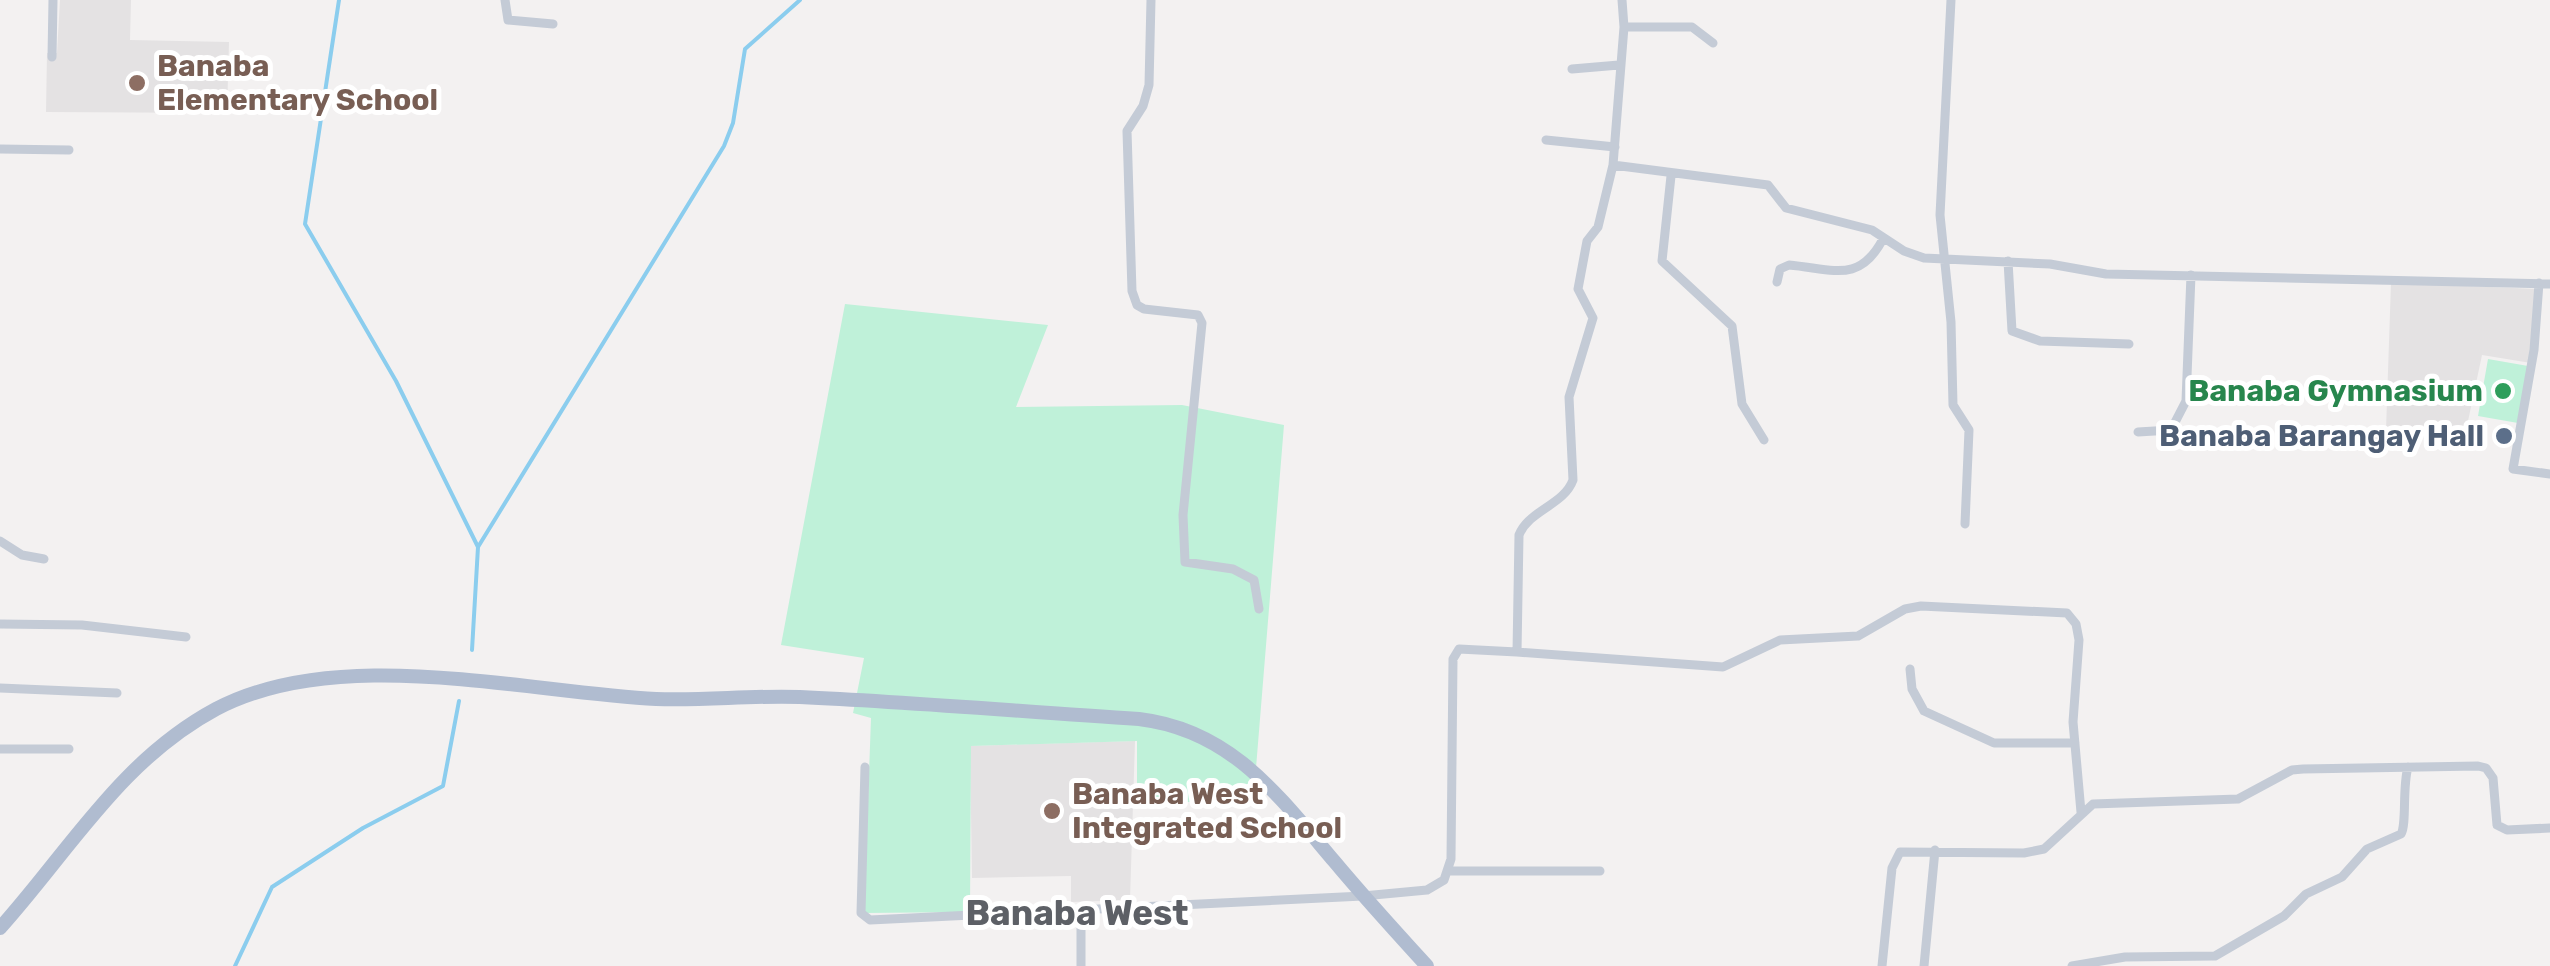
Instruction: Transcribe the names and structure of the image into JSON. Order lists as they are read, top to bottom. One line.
{"districts":["Banaba West"],"places":["Banaba Elementary School","Banaba Gymnasium","Banaba Barangay Hall","Banaba West Integrated School"]}
